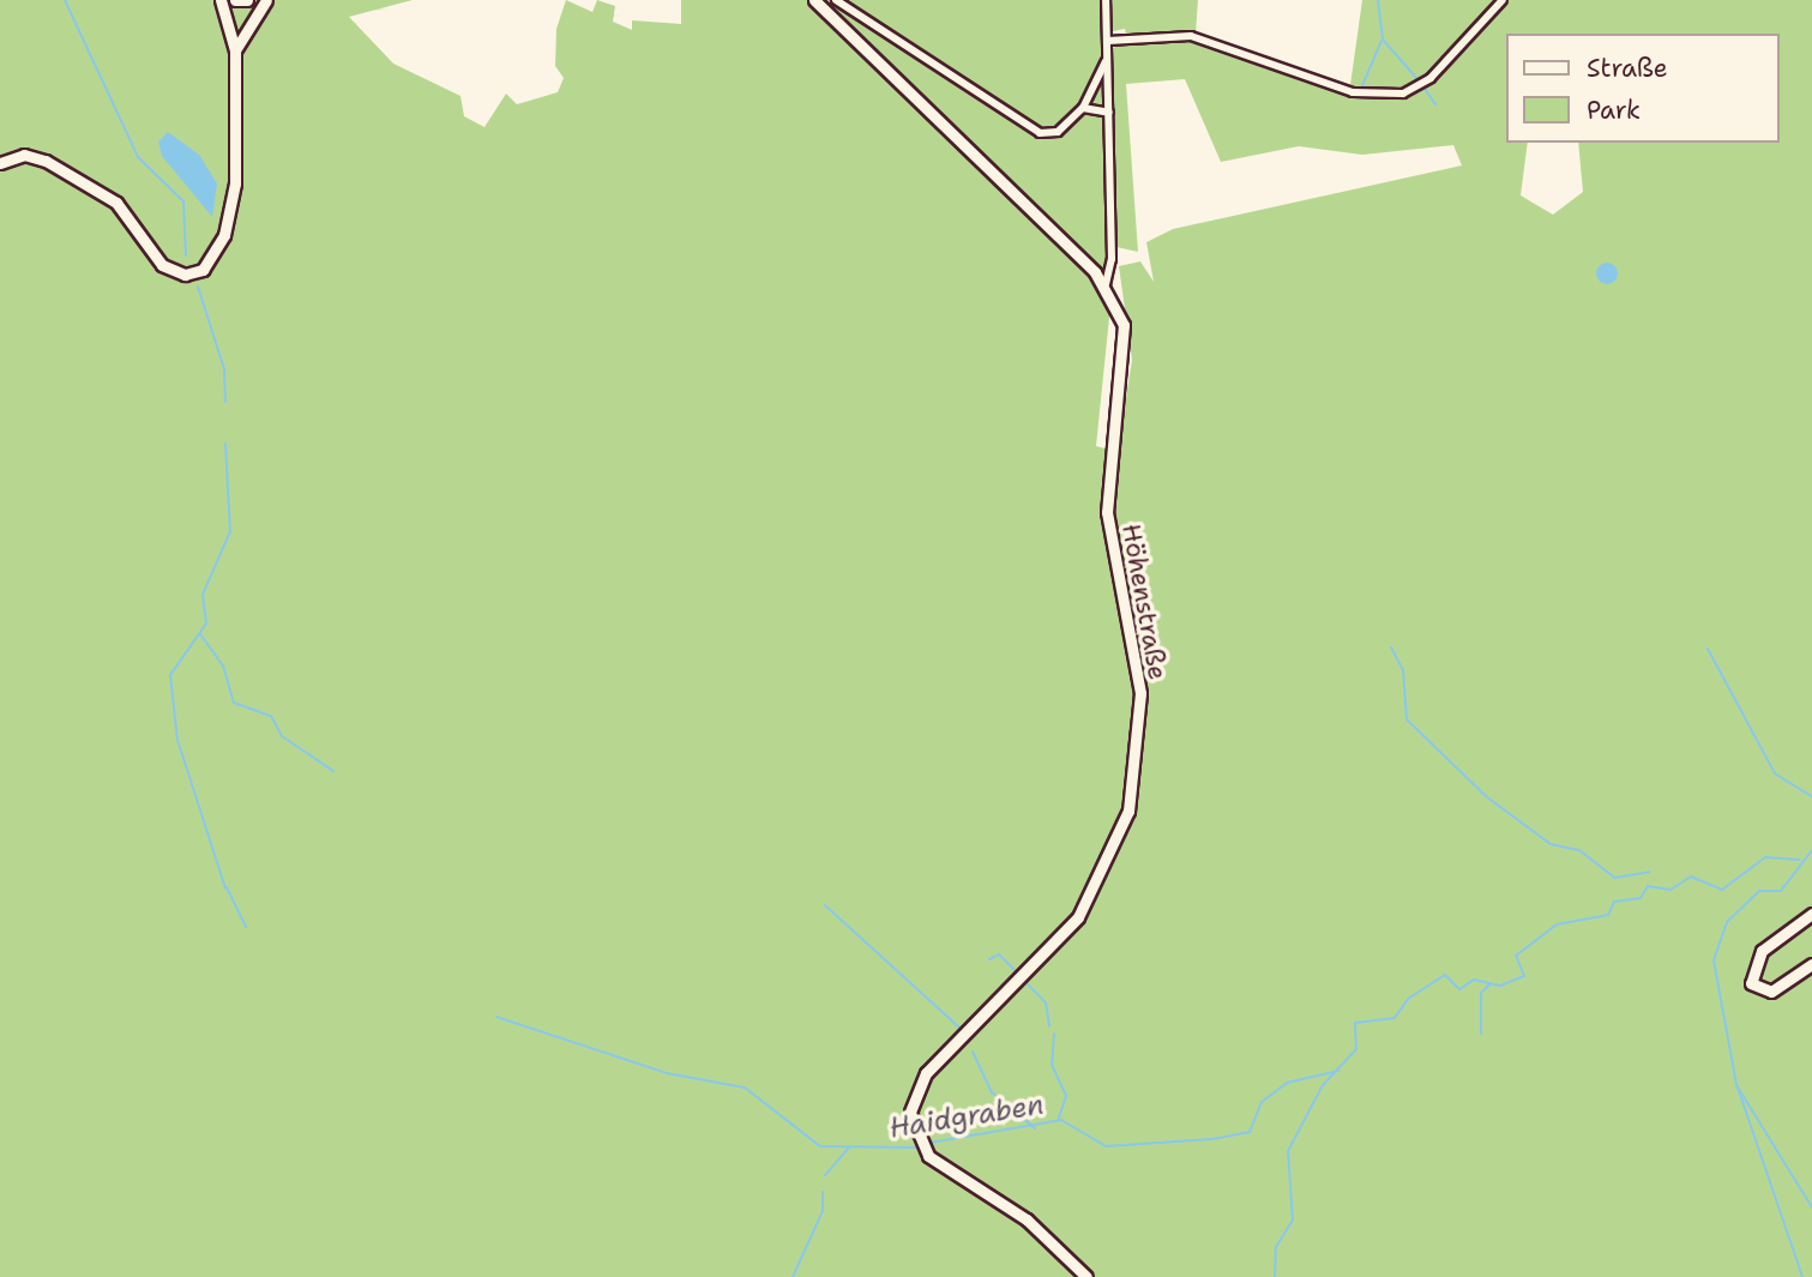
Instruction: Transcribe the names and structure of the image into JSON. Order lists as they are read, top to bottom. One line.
{"streets":{"street":["Höhenstraße"]},"water":["Haidgraben"],"legend":["Straße","Park"]}
